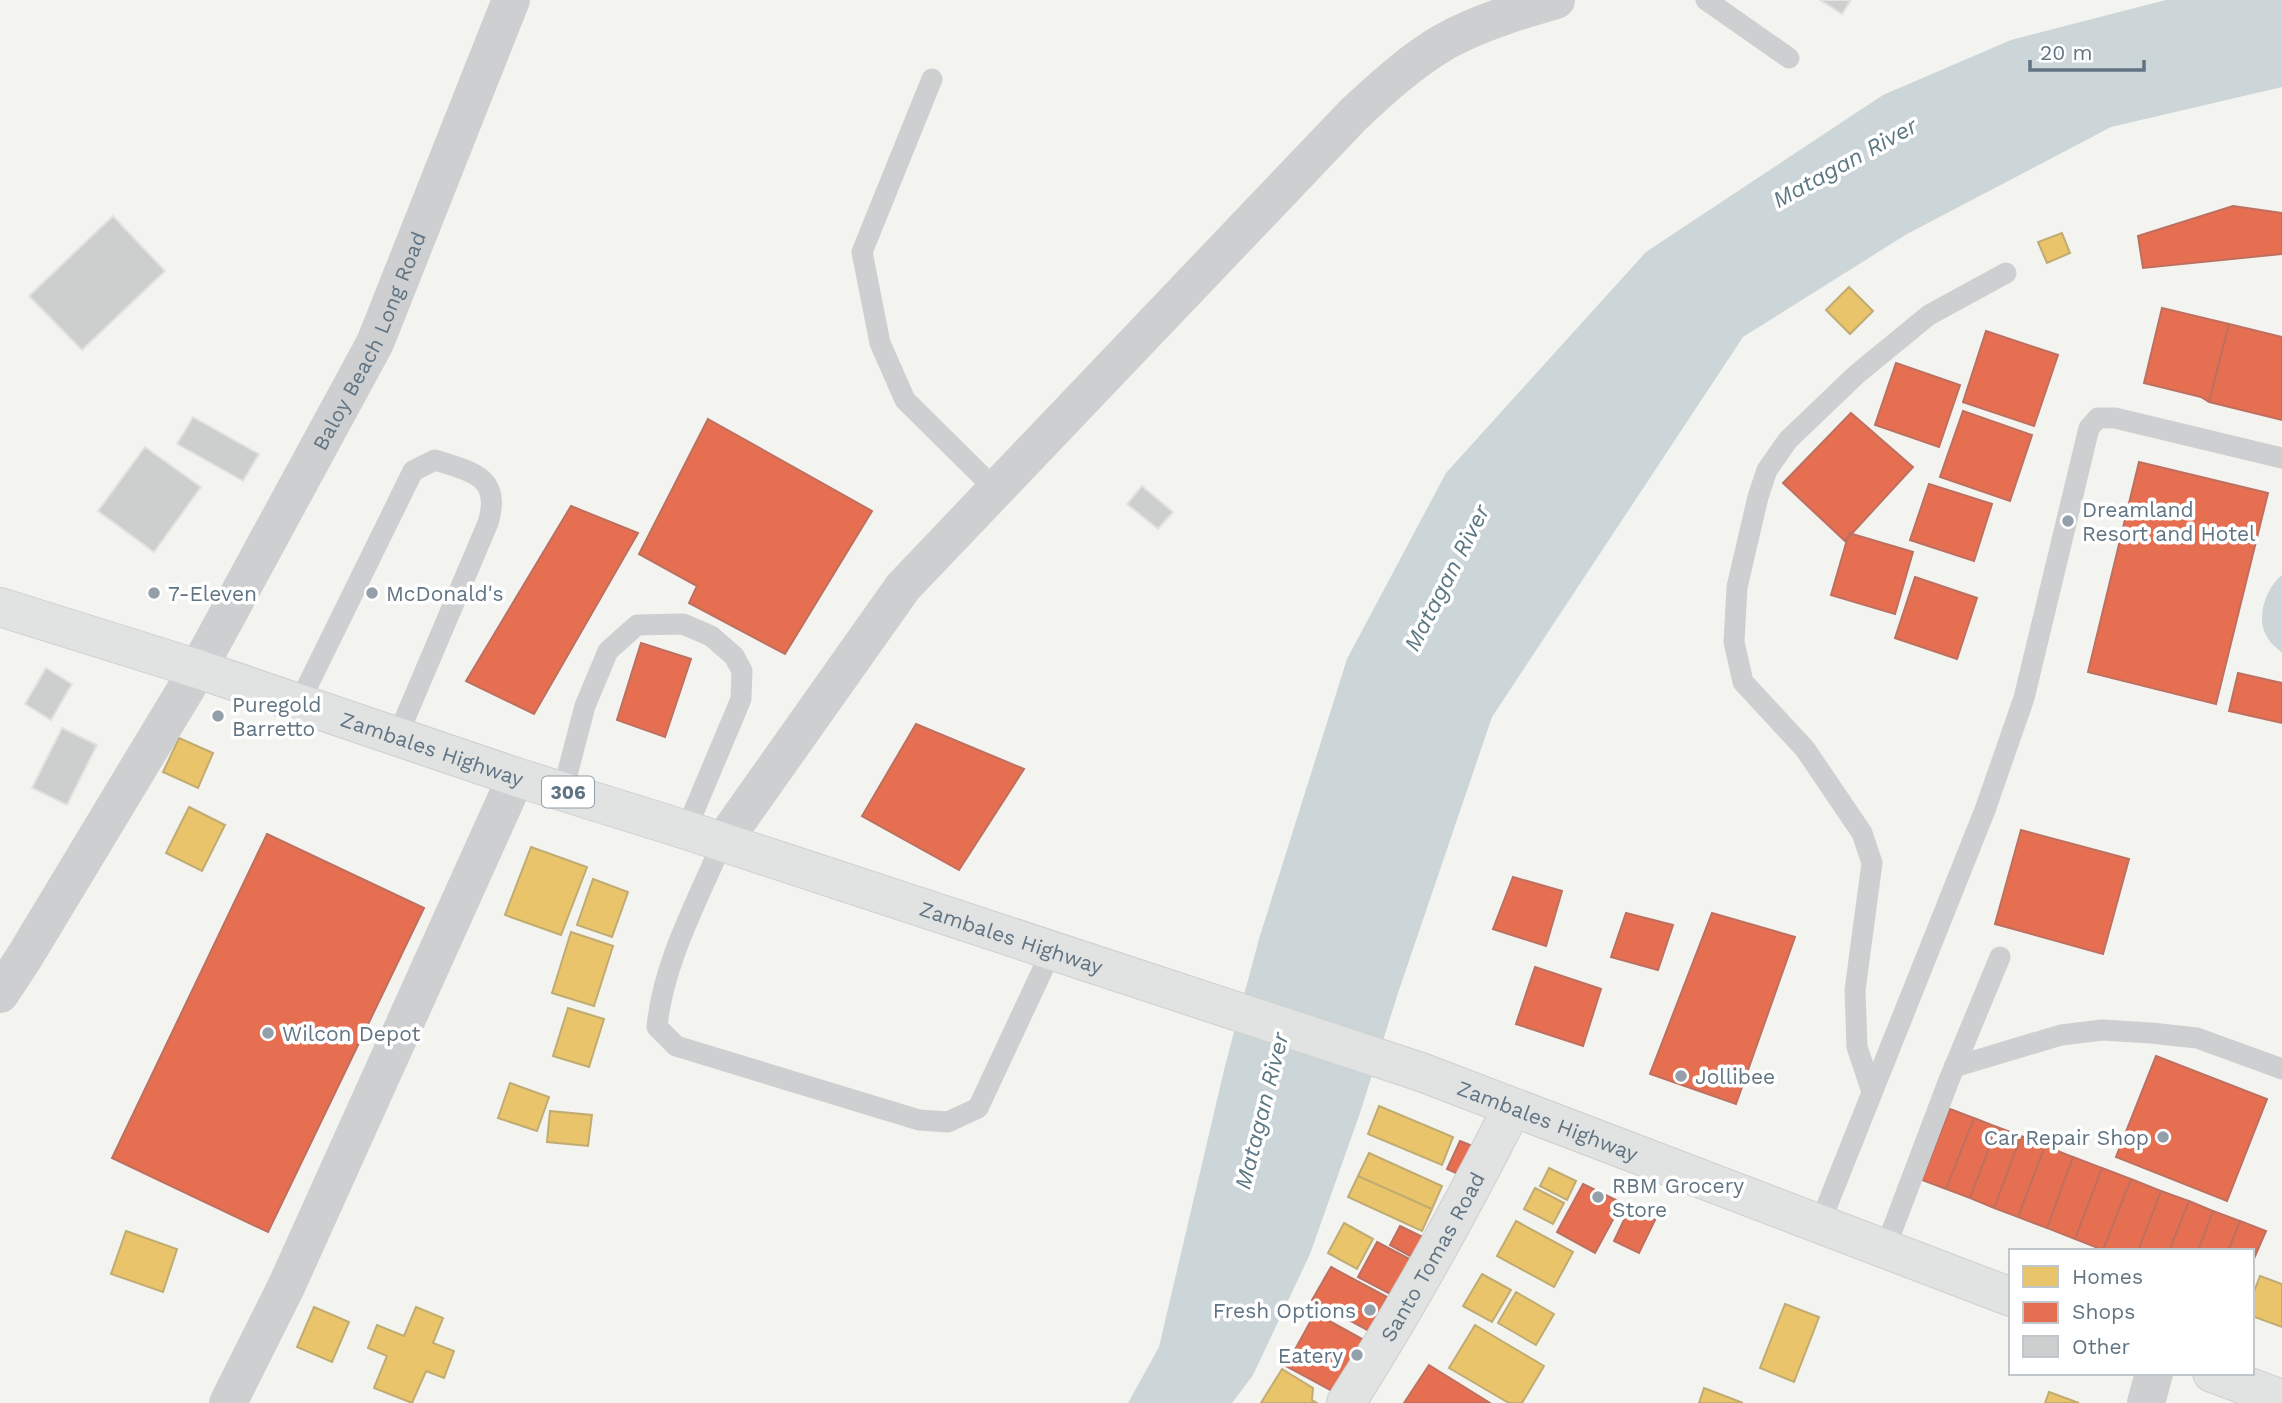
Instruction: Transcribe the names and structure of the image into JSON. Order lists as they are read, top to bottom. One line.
{"streets":{"main road":["Zambales Highway","306","Santo Tomas Road"],"street":["Baloy Beach Long Road"]},"crossings":[["Baloy Beach Long Road","Zambales Highway"],["Zambales Highway","Santo Tomas Road"]],"water":["Matagan River"],"places":["Dreamland Resort and Hotel","7-Eleven","McDonald's","Puregold Barretto","Wilcon Depot","Jollibee","Car Repair Shop","RBM Grocery Store","Fresh Options","Eatery"],"legend":["Homes","Shops","Other"],"scale_bar":"20 m"}
